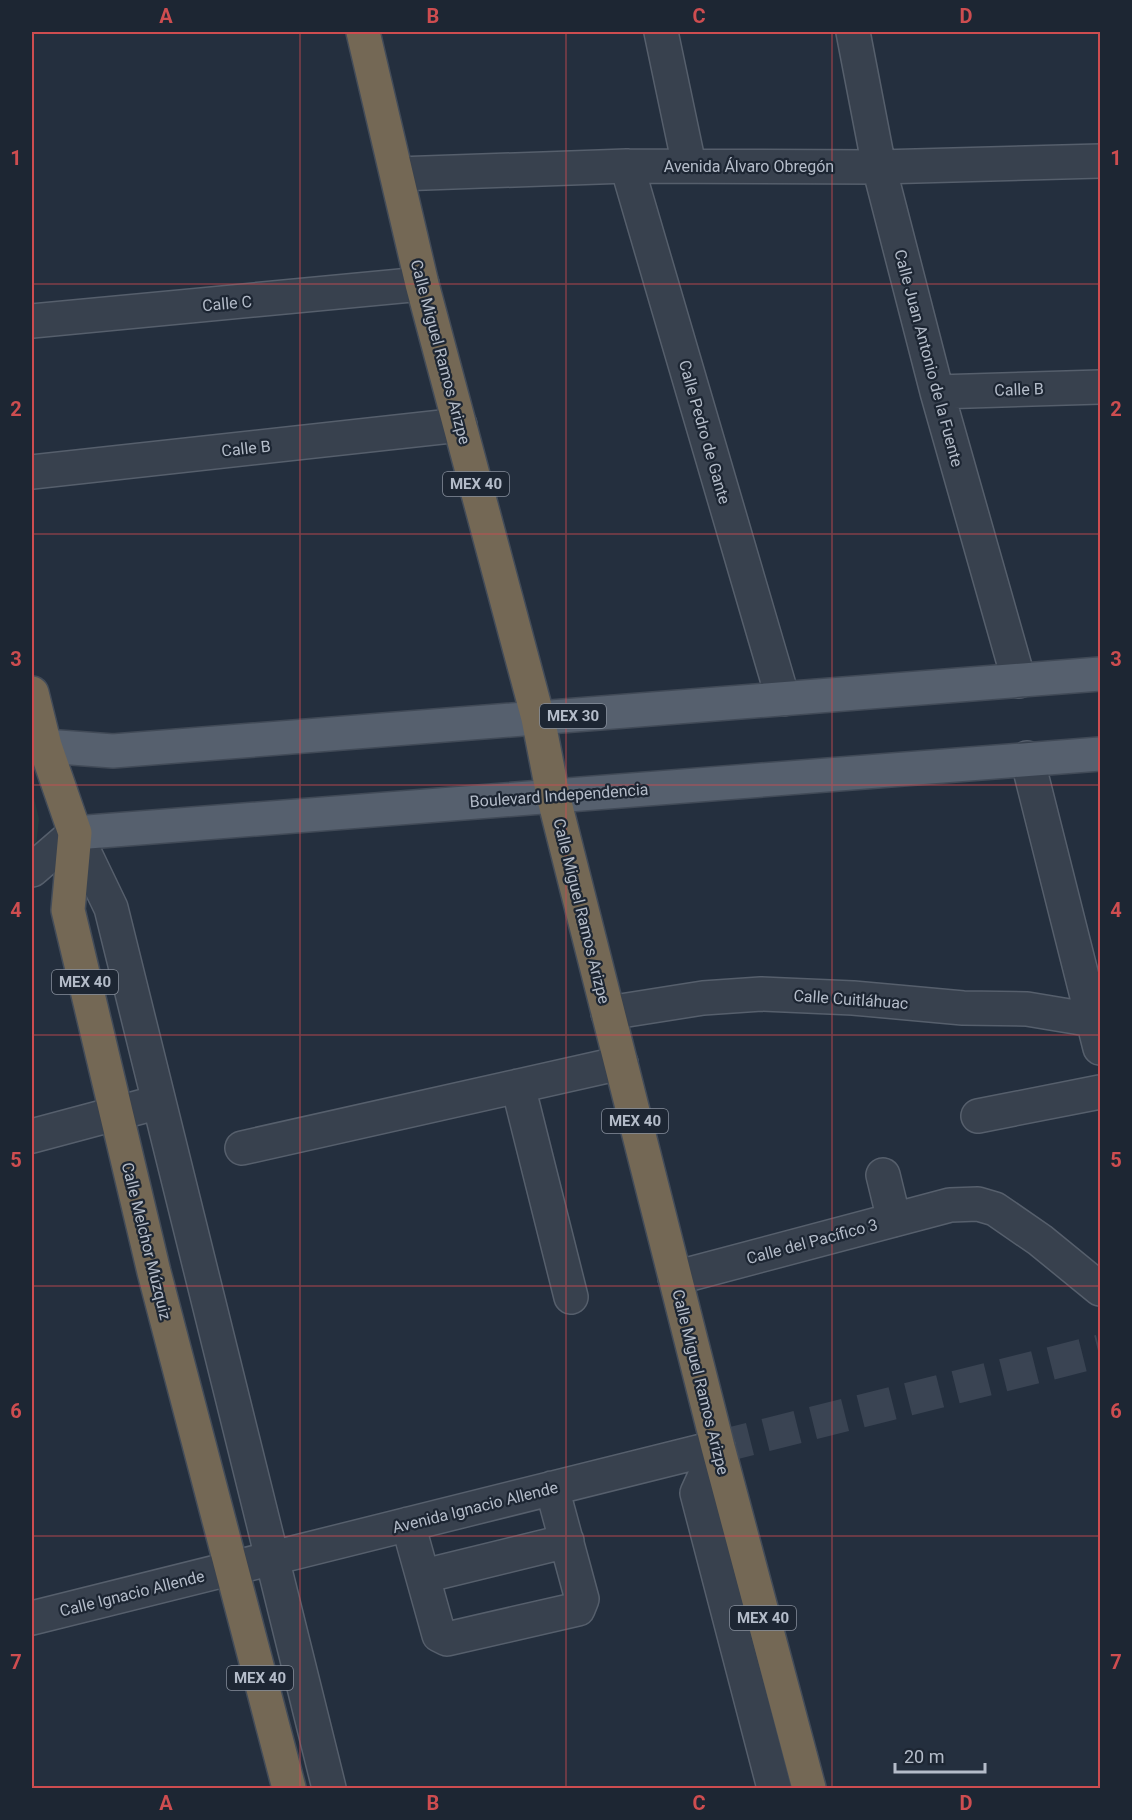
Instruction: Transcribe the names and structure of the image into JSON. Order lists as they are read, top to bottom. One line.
{"streets":{"highway":["Calle Miguel Ramos Arizpe","MEX 40","Calle Melchor Múzquiz"],"main road":["MEX 30","Boulevard Independencia"],"street":["Avenida Álvaro Obregón","Calle C","Calle Juan Antonio de la Fuente","Calle B","Calle Pedro de Gante","Calle Cuitláhuac","Calle del Pacífico 3","Avenida Ignacio Allende","Calle Ignacio Allende"]},"crossings":[["Avenida Álvaro Obregón","Calle Miguel Ramos Arizpe"],["Avenida Álvaro Obregón","Calle Juan Antonio de la Fuente"],["Avenida Álvaro Obregón","Calle Pedro de Gante"],["Calle C","Calle Miguel Ramos Arizpe"],["Calle Miguel Ramos Arizpe","Calle B"],["Calle Miguel Ramos Arizpe","MEX 30"],["Calle Miguel Ramos Arizpe","Boulevard Independencia"],["Calle Miguel Ramos Arizpe","Calle Cuitláhuac"],["Calle Miguel Ramos Arizpe","Calle del Pacífico 3"],["Calle Miguel Ramos Arizpe","Avenida Ignacio Allende"],["Calle Juan Antonio de la Fuente","Calle B"],["Calle Juan Antonio de la Fuente","MEX 30"],["Calle Pedro de Gante","MEX 30"],["MEX 30","Calle Melchor Múzquiz"],["Boulevard Independencia","Calle Melchor Múzquiz"],["Calle Melchor Múzquiz","Avenida Ignacio Allende"],["Calle Melchor Múzquiz","Calle Ignacio Allende"],["Avenida Ignacio Allende","Calle Ignacio Allende"]],"scale_bar":"20 m","grid":{"columns":["A","B","C","D"],"rows":["1","2","3","4","5","6","7"]}}
